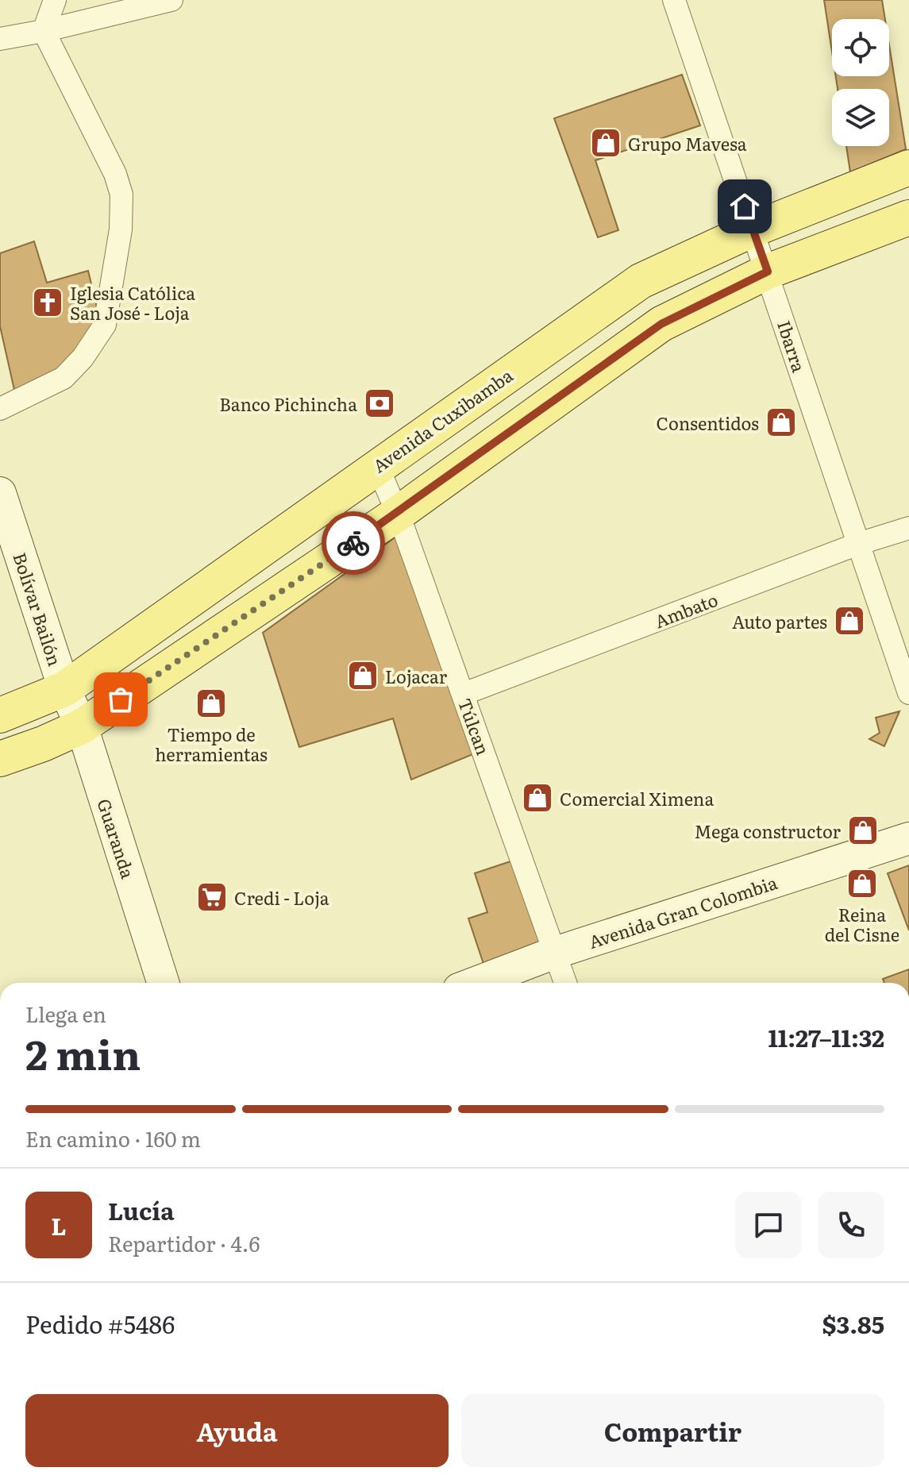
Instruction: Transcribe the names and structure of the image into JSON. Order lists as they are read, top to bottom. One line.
{"streets":{"main road":["Avenida Cuxibamba"],"street":["Ibarra","Bolívar Bailón","Ambato","Túlcan","Guaranda","Avenida Gran Colombia"]},"crossings":[["Ibarra","Avenida Cuxibamba"],["Ibarra","Ambato"],["Avenida Cuxibamba","Bolívar Bailón"],["Avenida Cuxibamba","Túlcan"],["Avenida Cuxibamba","Guaranda"],["Bolívar Bailón","Guaranda"],["Ambato","Túlcan"],["Túlcan","Avenida Gran Colombia"]],"places":{"shop":["Grupo Mavesa","Consentidos","Auto partes","Lojacar","Tiempo de herramientas","Comercial Ximena","Mega constructor","Reina del Cisne"],"church":["Iglesia Católica San José - Loja"],"bank":["Banco Pichincha"],"supermarket":["Credi - Loja"]},"page":{"heading":["2 min","Llega en","11:27–11:32"],"panel":["Lucía","Repartidor · 4.6","Pedido #5486","$3.85"],"bar":"En camino · 160 m","round":"L","buttons":["Ayuda","Compartir"]}}
